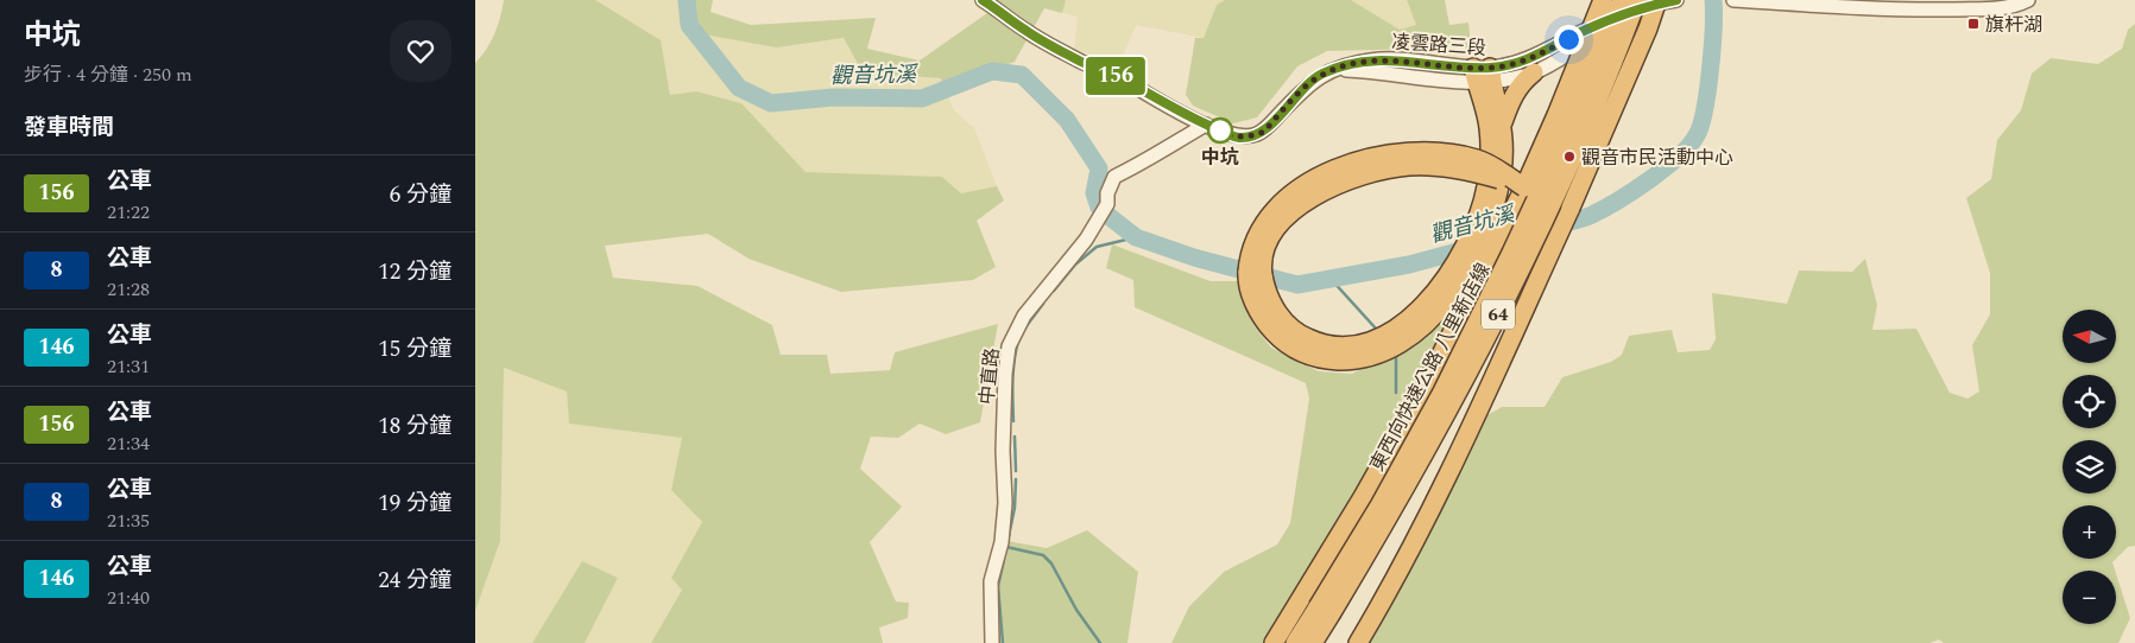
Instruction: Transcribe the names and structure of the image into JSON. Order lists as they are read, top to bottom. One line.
{"streets":{"highway":["64","東西向快速公路 八里新店線"],"street":["凌雲路三段","中直路"]},"crossings":[["凌雲路三段","東西向快速公路 八里新店線"],["凌雲路三段","中直路"]],"water":["觀音坑溪"],"places":{"transit":["旗杆湖"],"other":["中坑","觀音市民活動中心"]},"lines":["bus line 156"],"north":"left","page":{"heading":[["中坑","步行 · 4 分鐘 · 250 m"],"發車時間"],"on_map":"156","list":[{"mark":"156","name":"公車","note":"21:22","value":"6 分鐘"},{"mark":"8","name":"公車","note":"21:28","value":"12 分鐘"},{"mark":"146","name":"公車","note":"21:31","value":"15 分鐘"},{"mark":"156","name":"公車","note":"21:34","value":"18 分鐘"},{"mark":"8","name":"公車","note":"21:35","value":"19 分鐘"},{"mark":"146","name":"公車","note":"21:40","value":"24 分鐘"}],"map_buttons":["+","−"]}}
